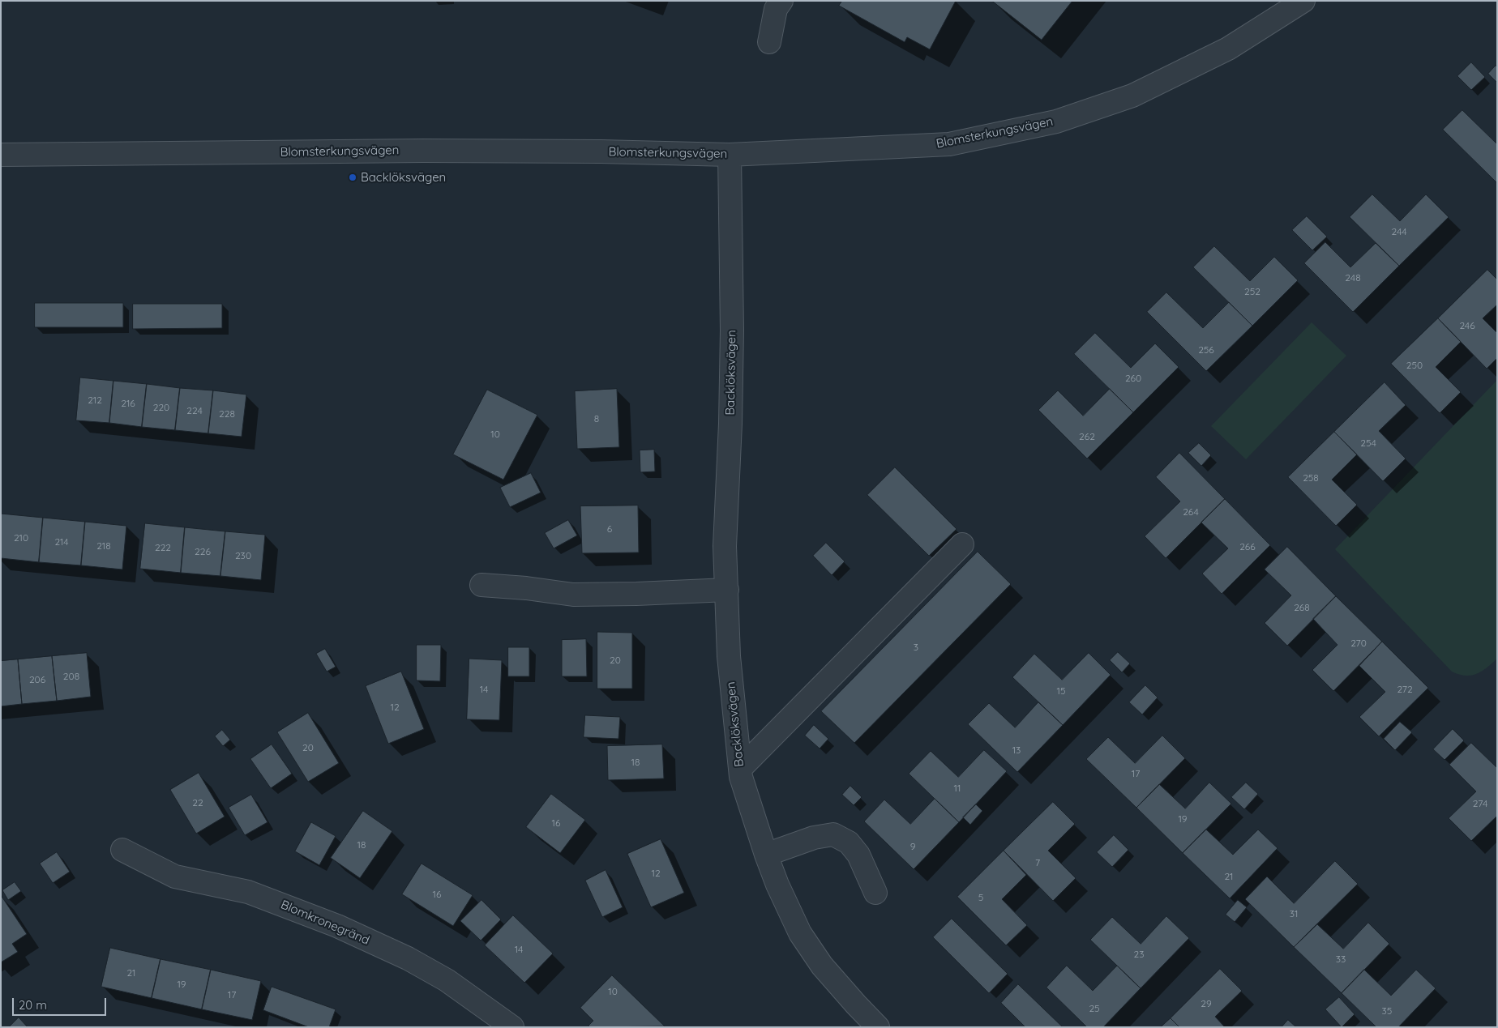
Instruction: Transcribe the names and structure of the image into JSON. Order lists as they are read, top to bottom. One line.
{"streets":{"street":["Blomsterkungsvägen","Backlöksvägen","Blomkronegränd"]},"crossings":[["Blomsterkungsvägen","Backlöksvägen"]],"places":["Backlöksvägen"],"house_numbers":["244","248","252","246","256","250","260","212","216","220","224","228","8","10","262","254","258","264","6","210","214","218","266","222","226","230","268","270","3","20","208","206","14","272","15","12","20","13","18","17","11","22","274","19","16","18","9","7","12","21","16","5","31","14","23","33","21","19","10","17","29","25","35"],"scale_bar":"20 m"}
